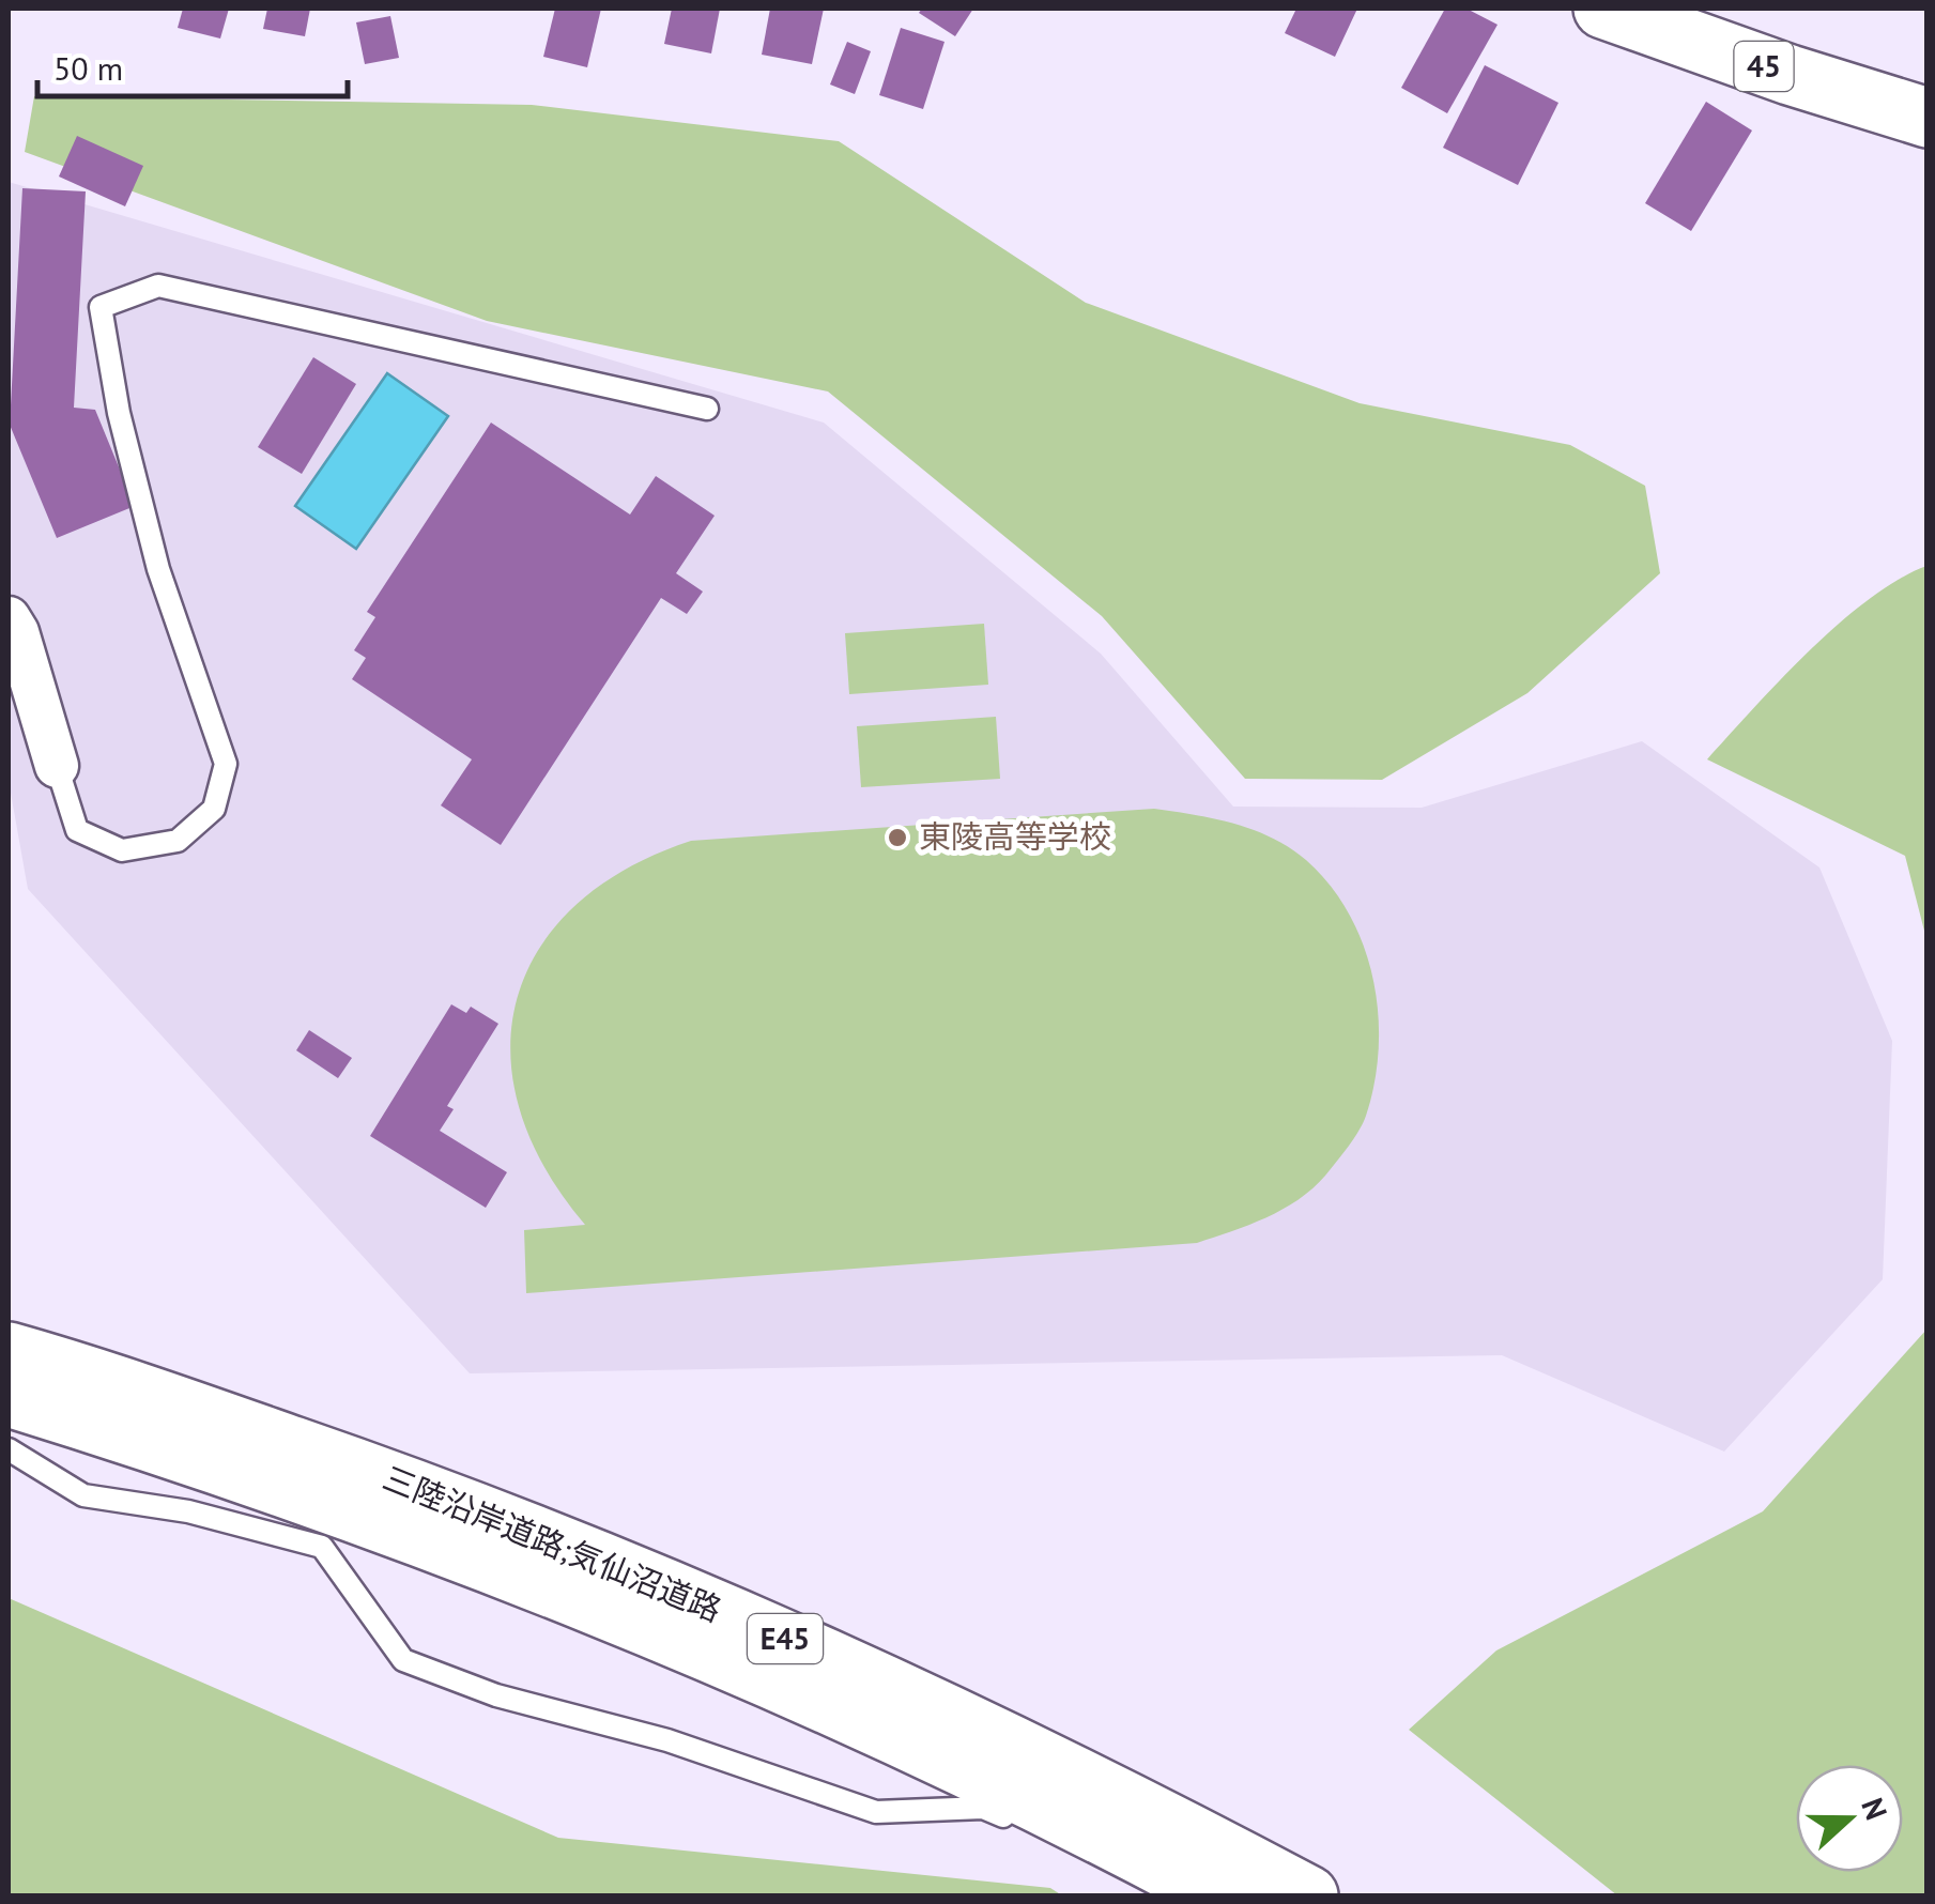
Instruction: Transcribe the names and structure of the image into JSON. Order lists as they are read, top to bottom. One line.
{"streets":{"highway":["45","三陸沿岸道路;気仙沼道路","E45"]},"places":["東陵高等学校"],"scale_bar":"50 m","north":"right"}
